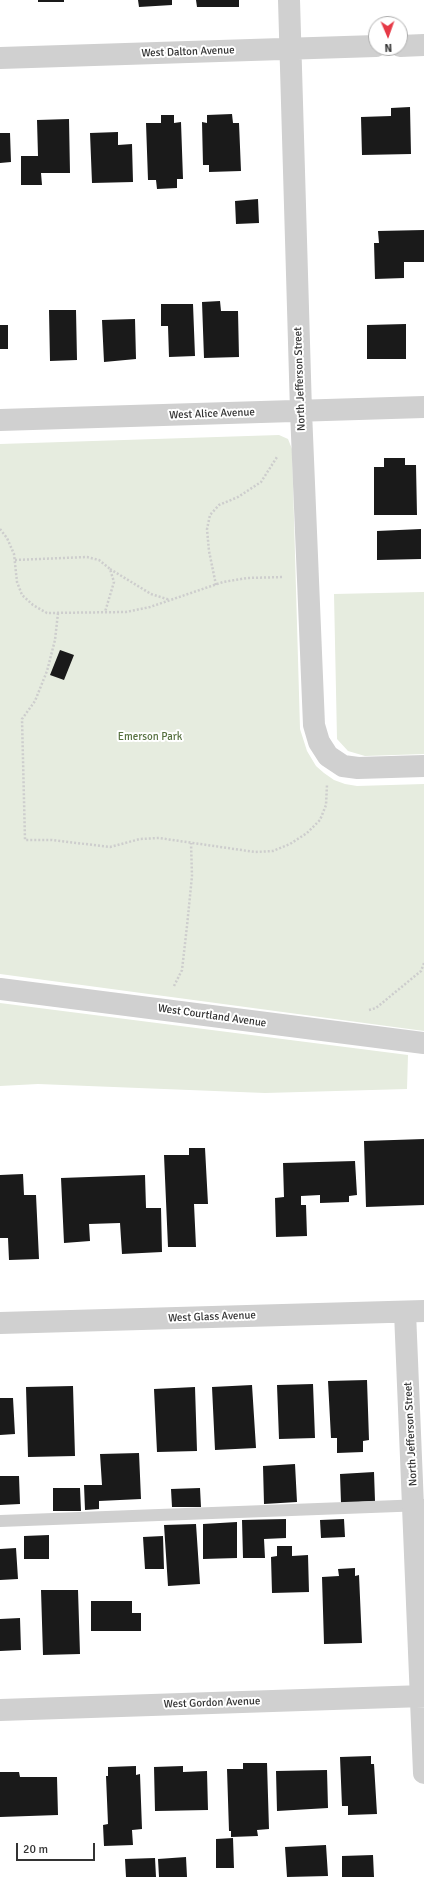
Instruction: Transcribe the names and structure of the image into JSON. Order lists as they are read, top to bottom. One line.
{"streets":{"street":["West Dalton Avenue","North Jefferson Street","West Alice Avenue","West Courtland Avenue","West Glass Avenue","West Gordon Avenue"]},"crossings":[["West Dalton Avenue","North Jefferson Street"],["North Jefferson Street","West Alice Avenue"],["North Jefferson Street","West Glass Avenue"],["North Jefferson Street","West Gordon Avenue"]],"parks":["Emerson Park"],"scale_bar":"20 m","north":"bottom"}
